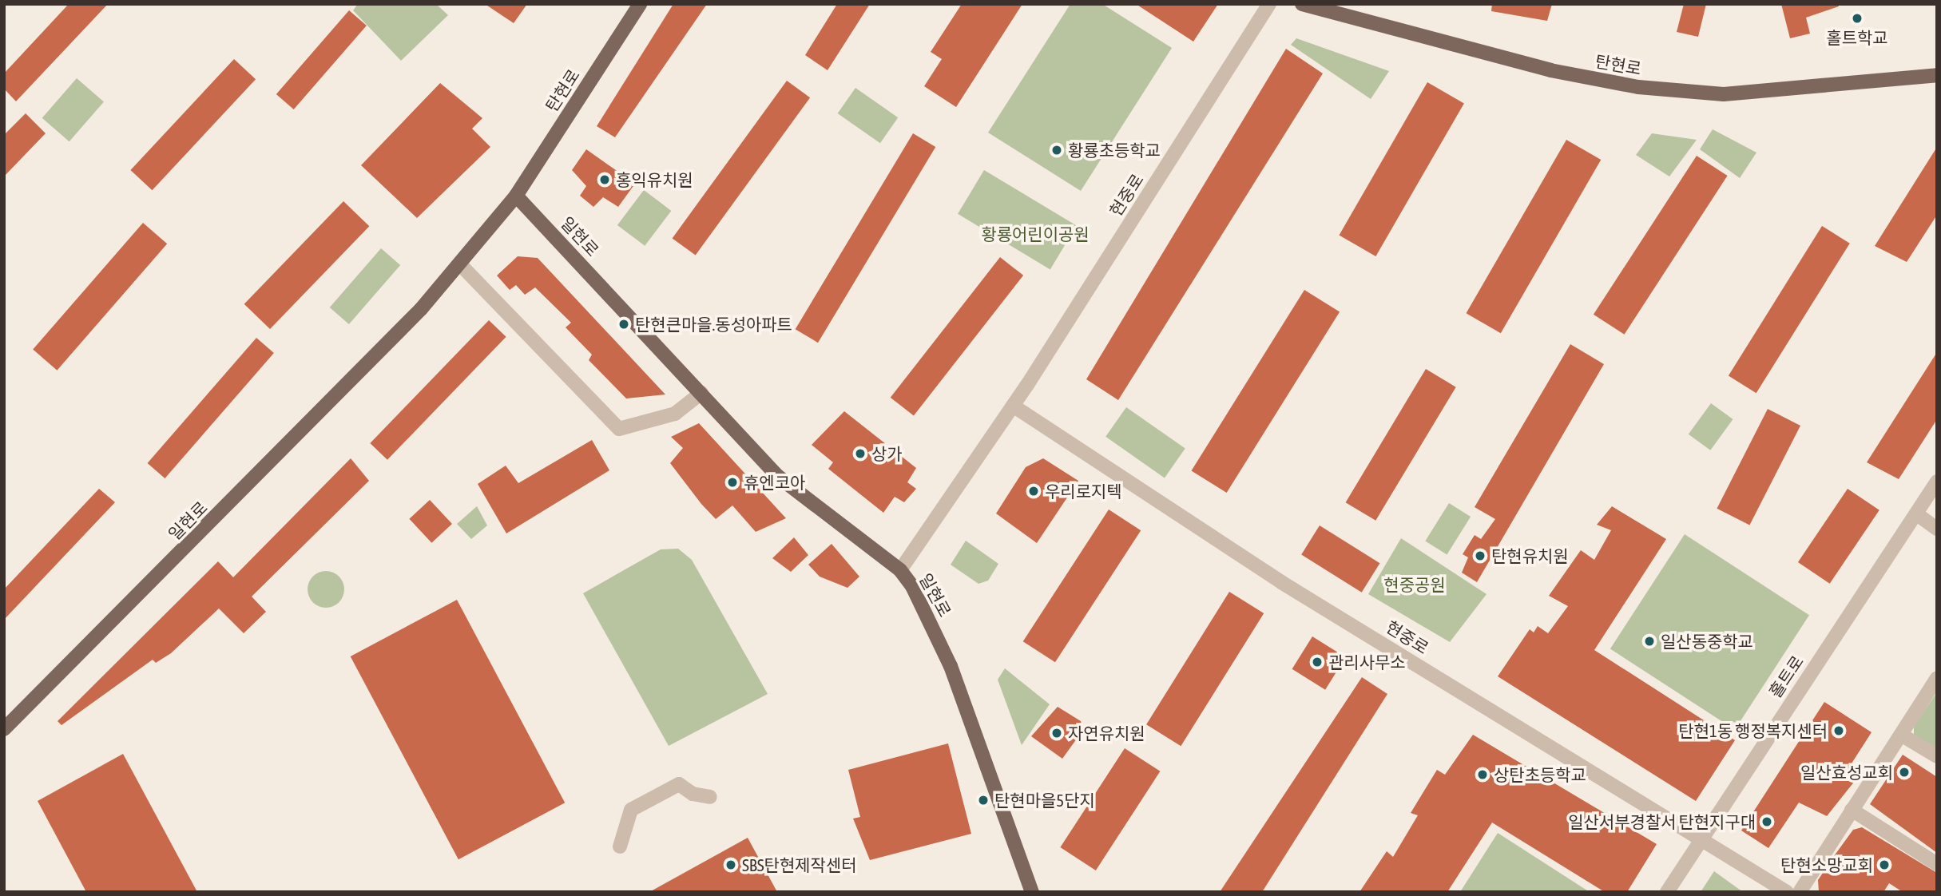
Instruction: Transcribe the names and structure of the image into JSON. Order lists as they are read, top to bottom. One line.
{"streets":{"main road":["탄현로","일현로"],"street":["현중로","홀트로"]},"crossings":[["탄현로","일현로"],["현중로","일현로"],["현중로","홀트로"]],"parks":["황룡어린이공원","현중공원"],"places":["홀트학교","황룡초등학교","홍익유치원","탄현큰마을.동성아파트","상가","휴엔코아","우리로지텍","탄현유치원","일산동중학교","관리사무소","탄현1동 행정복지센터","자연유치원","일산효성교회","상탄초등학교","탄현마을5단지","일산서부경찰서 탄현지구대","SBS탄현제작센터","탄현소망교회"]}
